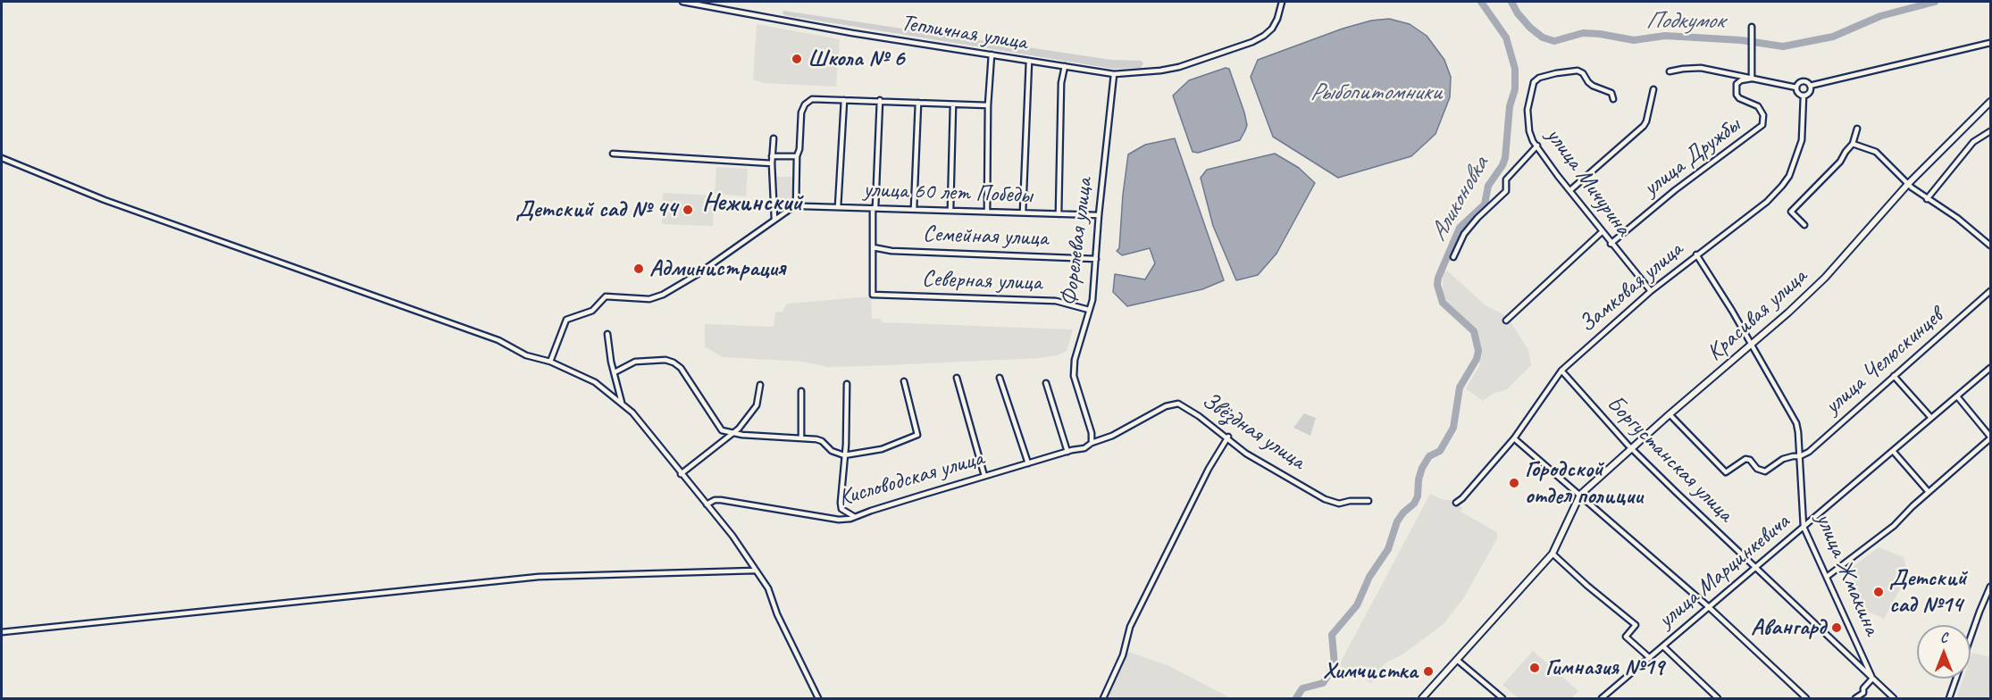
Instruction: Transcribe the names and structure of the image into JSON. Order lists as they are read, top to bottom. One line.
{"streets":{"main road":["Красивая улица"],"street":["Тепличная улица","улица Дружбы","улица Мичурина","улица 60 лет Победы","Семейная улица","Форелевая улица","Северная улица","Замковая улица","улица Челюскинцев","Звёздная улица","Боргустанская улица","Кисловодская улица","улица Марцинкевича","улица Жмакина"]},"crossings":[["Тепличная улица","Форелевая улица"],["улица Дружбы","улица Мичурина"],["улица Мичурина","Замковая улица"],["улица 60 лет Победы","Форелевая улица"],["Семейная улица","Форелевая улица"],["Семейная улица","Северная улица"],["Форелевая улица","Северная улица"],["Форелевая улица","Звёздная улица"],["Форелевая улица","Кисловодская улица"],["Замковая улица","Боргустанская улица"],["Замковая улица","улица Жмакина"],["Красивая улица","улица Челюскинцев"],["Красивая улица","Боргустанская улица"],["Красивая улица","улица Жмакина"],["улица Челюскинцев","улица Жмакина"],["Звёздная улица","Кисловодская улица"],["Боргустанская улица","улица Марцинкевича"],["Боргустанская улица","улица Жмакина"],["улица Марцинкевича","улица Жмакина"]],"districts":["Нежинский"],"water":["Подкумок","Рыбопитомники","Аликоновка"],"places":["Школа № 6","Детский сад № 44","Администрация","Городской отдел полиции","Детский сад №14","Авангард","Гимназия №19","Химчистка"],"north":"top"}
